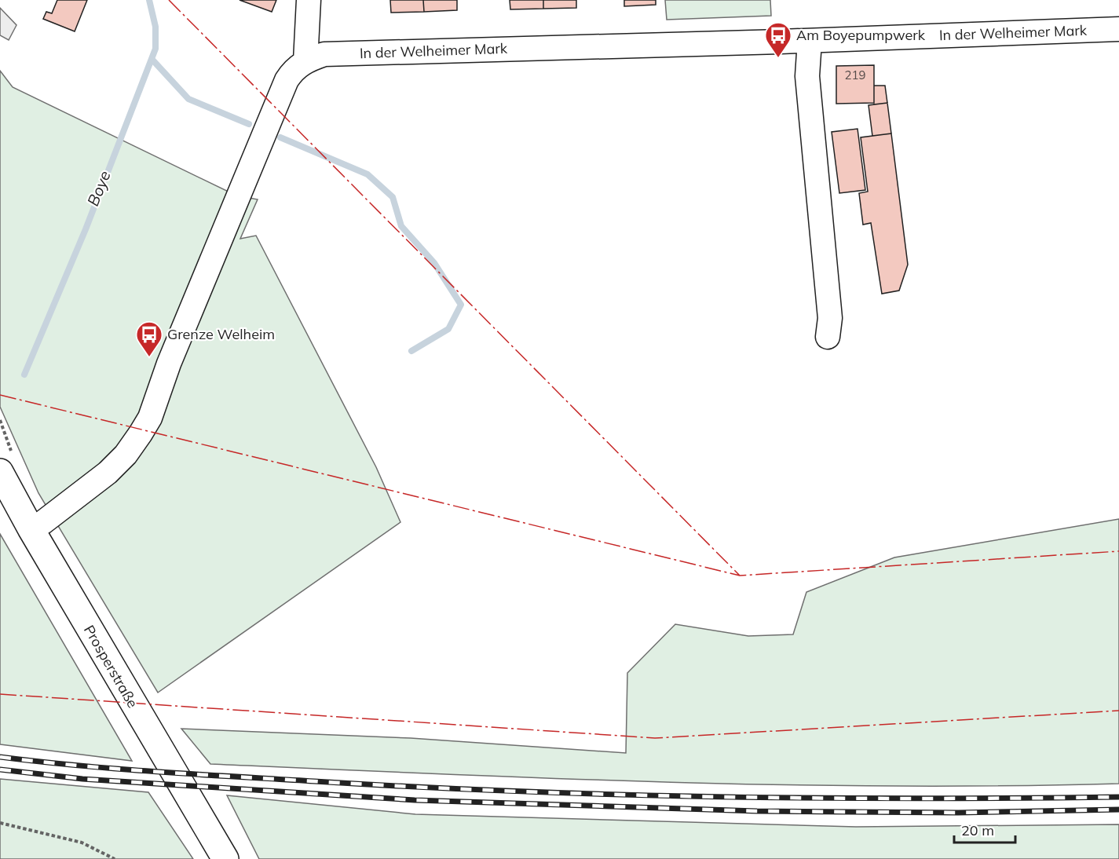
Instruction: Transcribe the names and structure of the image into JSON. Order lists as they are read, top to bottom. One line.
{"streets":{"main road":["Prosperstraße"],"street":["In der Welheimer Mark"]},"crossings":[["In der Welheimer Mark","Prosperstraße"]],"water":["Boye"],"places":{"bus stop":["Am Boyepumpwerk","Grenze Welheim"]},"house_numbers":["219"],"scale_bar":"20 m"}
